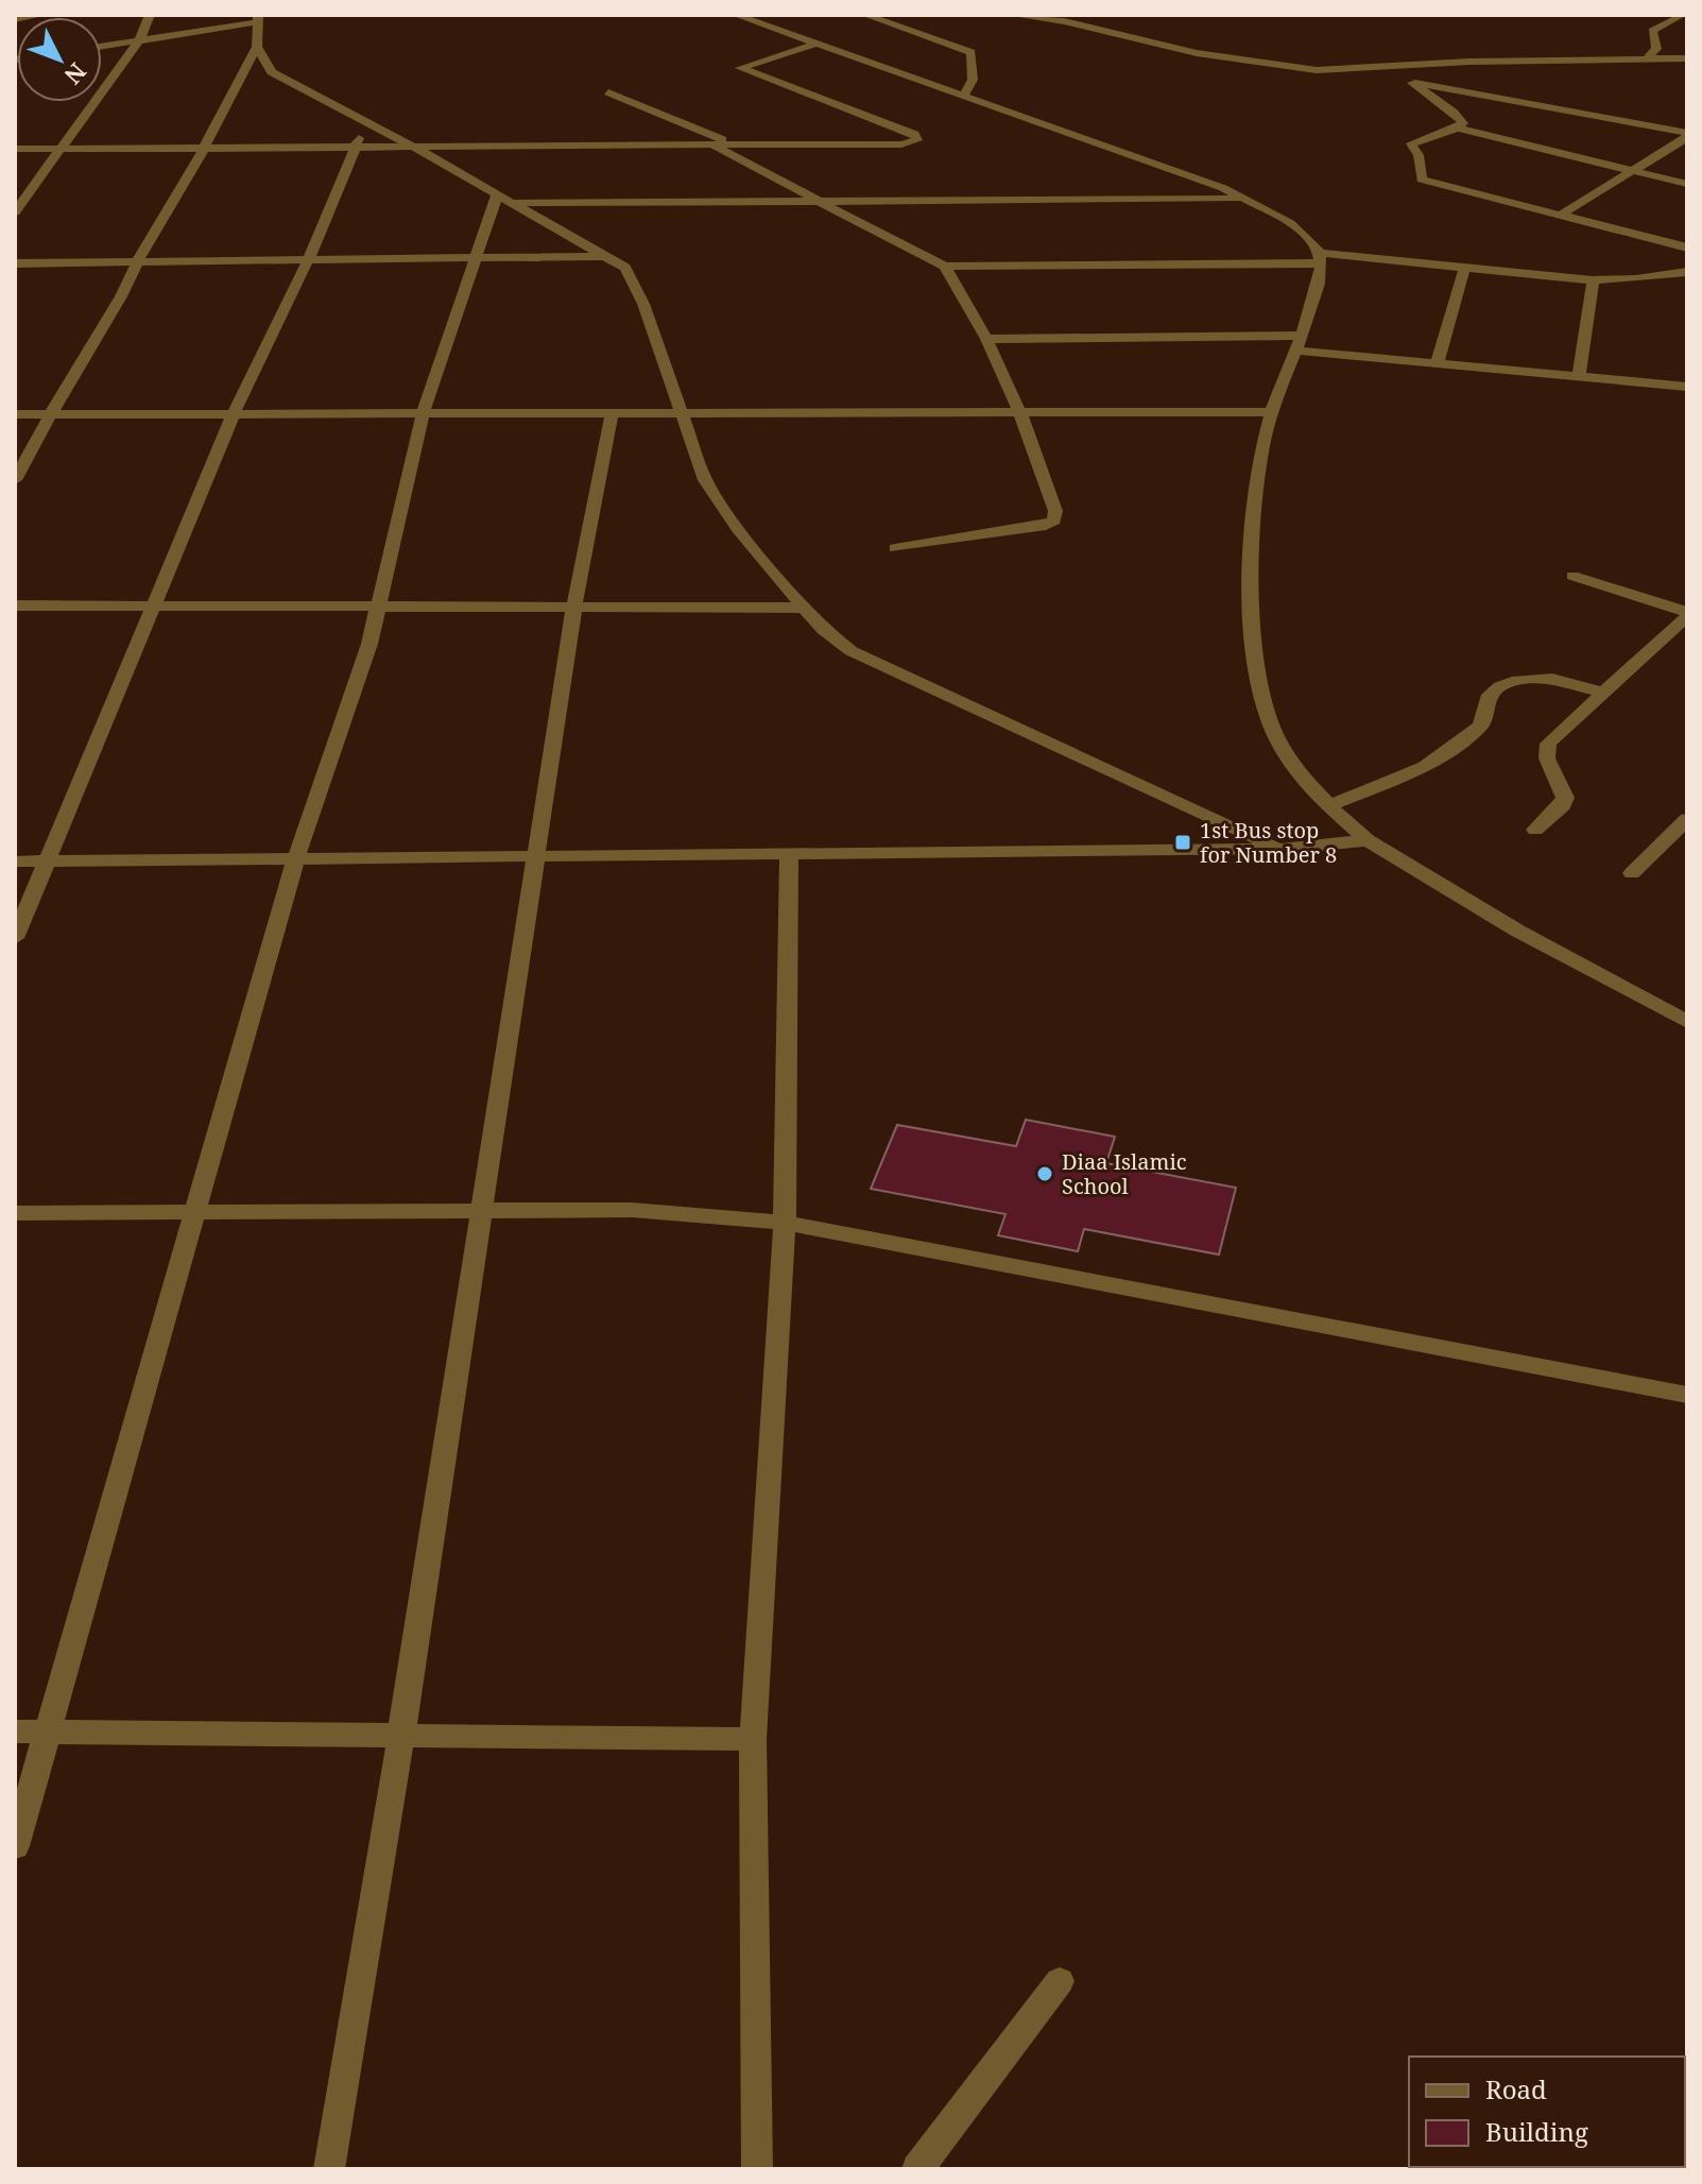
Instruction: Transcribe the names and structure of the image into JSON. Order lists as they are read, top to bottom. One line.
{"places":{"transit":["1st Bus stop for Number 8"],"other":["Diaa Islamic School"]},"legend":["Road","Building"],"north":"bottom right"}
